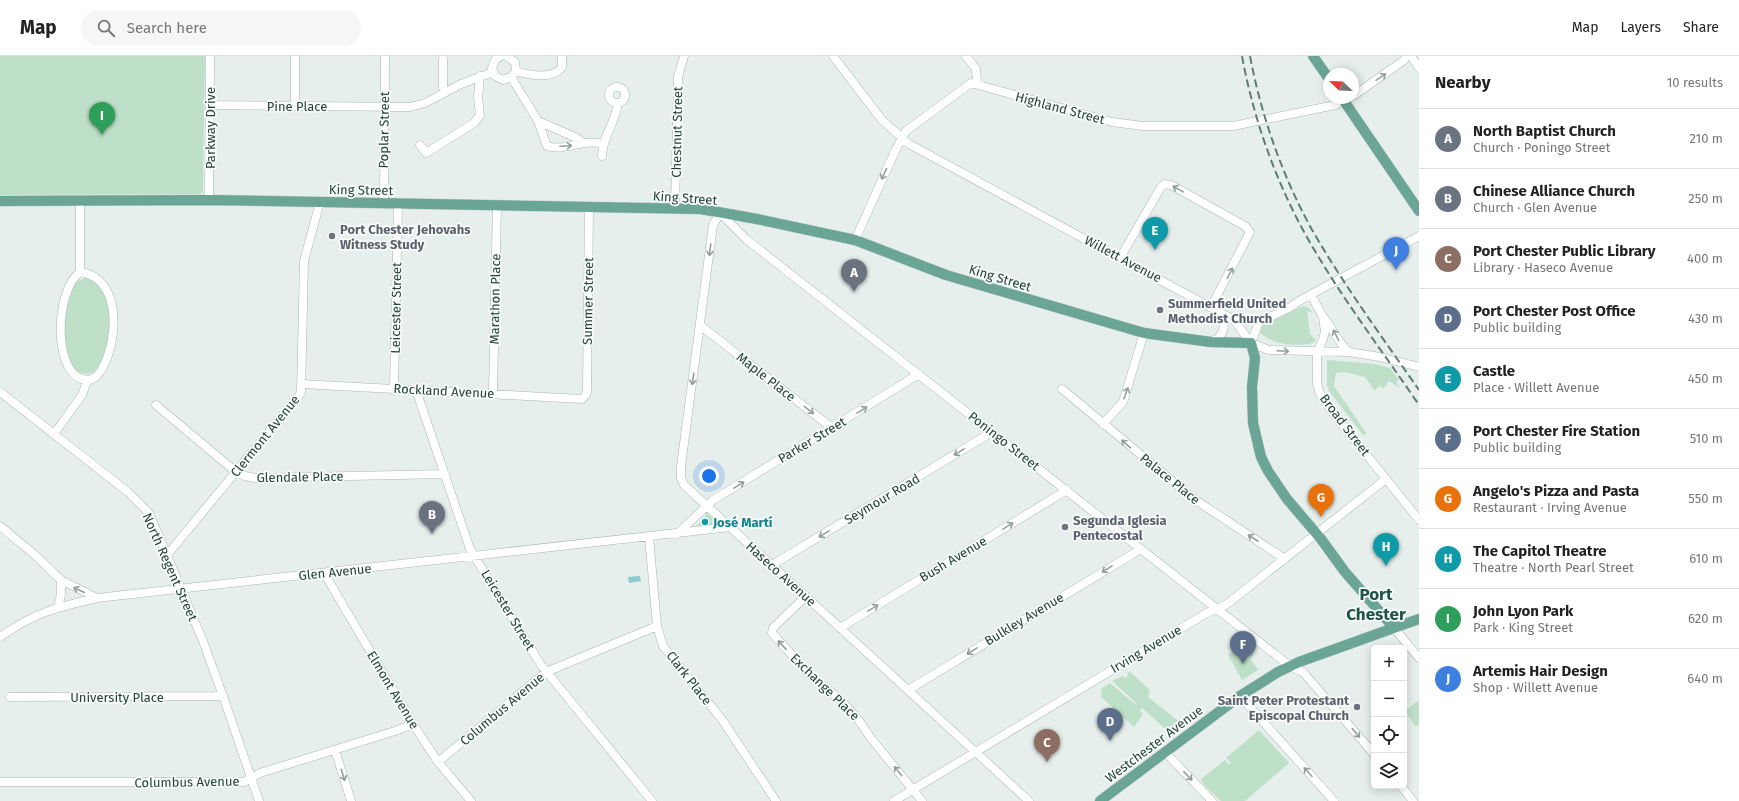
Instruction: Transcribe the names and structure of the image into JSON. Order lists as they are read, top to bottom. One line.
{"streets":{"main road":["King Street","Westchester Avenue"],"street":["Pine Place","Highland Street","Parkway Drive","Poplar Street","Chestnut Street","Willett Avenue","Marathon Place","Summer Street","Leicester Street","Maple Place","Rockland Avenue","Broad Street","Clermont Avenue","Parker Street","Poningo Street","Glendale Place","Palace Place","Seymour Road","Bush Avenue","North Regent Street","Glen Avenue","Haseco Avenue","Bulkley Avenue","Irving Avenue","Clark Place","Exchange Place","Elmont Avenue","University Place","Columbus Avenue"]},"crossings":[["Pine Place","Parkway Drive"],["Pine Place","Poplar Street"],["Parkway Drive","King Street"],["Poplar Street","King Street"],["Chestnut Street","King Street"],["King Street","Willett Avenue"],["King Street","Marathon Place"],["King Street","Summer Street"],["King Street","Leicester Street"],["King Street","Broad Street"],["King Street","Clermont Avenue"],["King Street","Poningo Street"],["King Street","Haseco Avenue"],["Marathon Place","Rockland Avenue"],["Summer Street","Rockland Avenue"],["Leicester Street","Rockland Avenue"],["Leicester Street","Glendale Place"],["Leicester Street","Glen Avenue"],["Leicester Street","Columbus Avenue"],["Maple Place","Parker Street"],["Maple Place","Haseco Avenue"],["Rockland Avenue","Clermont Avenue"],["Broad Street","Irving Avenue"],["Clermont Avenue","Glendale Place"],["Clermont Avenue","North Regent Street"],["Parker Street","Poningo Street"],["Parker Street","Haseco Avenue"],["Poningo Street","Seymour Road"],["Poningo Street","Bush Avenue"],["Poningo Street","Haseco Avenue"],["Poningo Street","Bulkley Avenue"],["Poningo Street","Irving Avenue"],["Poningo Street","Westchester Avenue"],["Palace Place","Irving Avenue"],["Seymour Road","Haseco Avenue"],["Bush Avenue","Haseco Avenue"],["North Regent Street","Glen Avenue"],["North Regent Street","University Place"],["North Regent Street","Columbus Avenue"],["Glen Avenue","Haseco Avenue"],["Glen Avenue","Clark Place"],["Glen Avenue","Elmont Avenue"],["Haseco Avenue","Bulkley Avenue"],["Haseco Avenue","Irving Avenue"],["Haseco Avenue","Exchange Place"],["Irving Avenue","Exchange Place"],["Clark Place","Columbus Avenue"],["Elmont Avenue","Columbus Avenue"]],"one_way":["Maple Place","Parker Street","Palace Place","Seymour Road","Bush Avenue","Haseco Avenue","Bulkley Avenue","Exchange Place"],"districts":["Port Chester"],"places":["Port Chester Jehovahs Witness Study","Summerfield United Methodist Church","José Martí","Segunda Iglesia Pentecostal","Saint Peter Protestant Episcopal Church"],"north":"top left","page":{"header":"Map","search":"Search here","nav":["Map","Layers","Share"],"heading":["Nearby","10 results"],"pins":["I","E","J","A","G","B","H","F","D","C"],"list":[{"mark":"A","name":"North Baptist Church","note":"Church · Poningo Street","value":"210 m"},{"mark":"B","name":"Chinese Alliance Church","note":"Church · Glen Avenue","value":"250 m"},{"mark":"C","name":"Port Chester Public Library","note":"Library · Haseco Avenue","value":"400 m"},{"mark":"D","name":"Port Chester Post Office","note":"Public building","value":"430 m"},{"mark":"E","name":"Castle","note":"Place · Willett Avenue","value":"450 m"},{"mark":"F","name":"Port Chester Fire Station","note":"Public building","value":"510 m"},{"mark":"G","name":"Angelo's Pizza and Pasta","note":"Restaurant · Irving Avenue","value":"550 m"},{"mark":"H","name":"The Capitol Theatre","note":"Theatre · North Pearl Street","value":"610 m"},{"mark":"I","name":"John Lyon Park","note":"Park · King Street","value":"620 m"},{"mark":"J","name":"Artemis Hair Design","note":"Shop · Willett Avenue","value":"640 m"}],"map_buttons":["+","−"]}}
